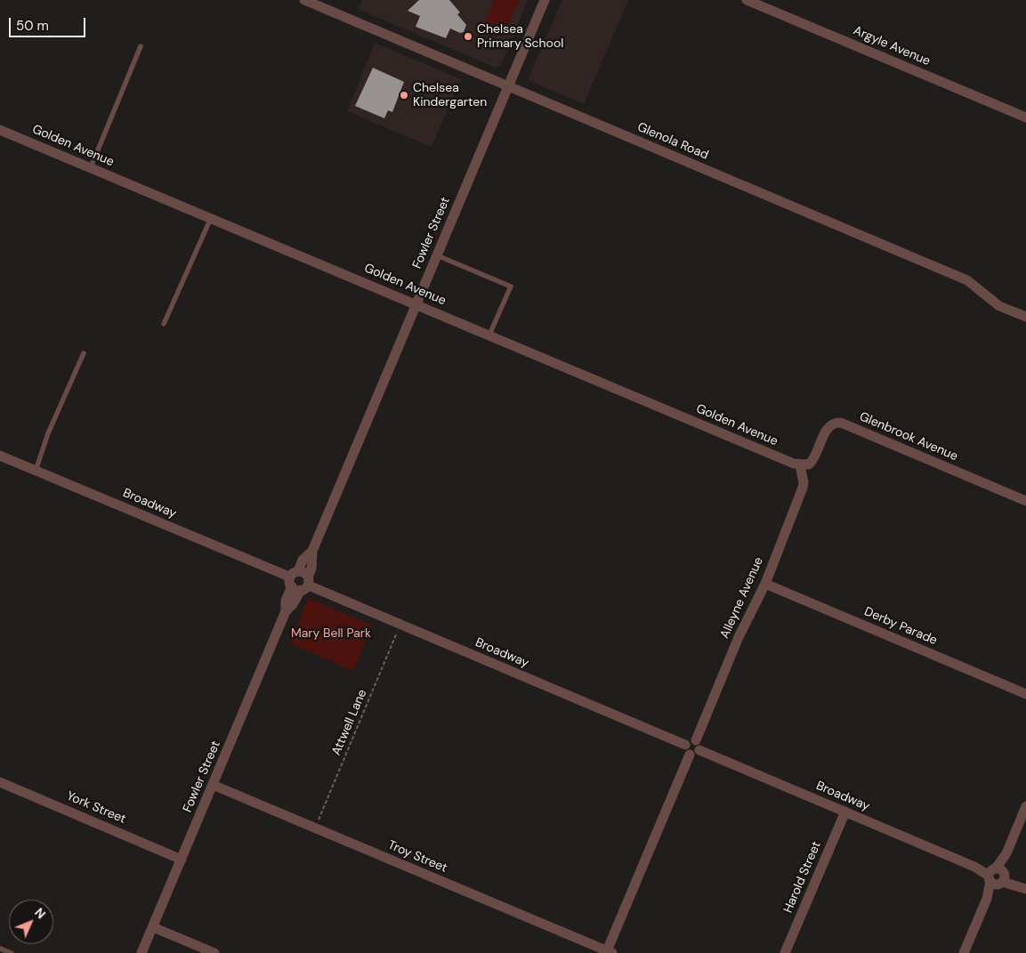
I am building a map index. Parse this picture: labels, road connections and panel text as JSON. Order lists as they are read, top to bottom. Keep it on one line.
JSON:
{"streets":{"street":["Argyle Avenue","Glenola Road","Golden Avenue","Fowler Street","Glenbrook Avenue","Broadway","Alleyne Avenue","Derby Parade","York Street","Troy Street","Harold Street"],"path":["Attwell Lane"]},"crossings":[["Glenola Road","Fowler Street"],["Golden Avenue","Fowler Street"],["Golden Avenue","Glenbrook Avenue"],["Golden Avenue","Alleyne Avenue"],["Fowler Street","Broadway"],["Fowler Street","York Street"],["Fowler Street","Troy Street"],["Glenbrook Avenue","Alleyne Avenue"],["Broadway","Alleyne Avenue"],["Broadway","Attwell Lane"],["Broadway","Harold Street"],["Alleyne Avenue","Derby Parade"],["Attwell Lane","Troy Street"]],"parks":["Mary Bell Park"],"places":["Chelsea Primary School","Chelsea Kindergarten"],"scale_bar":"50 m","north":"top right"}
